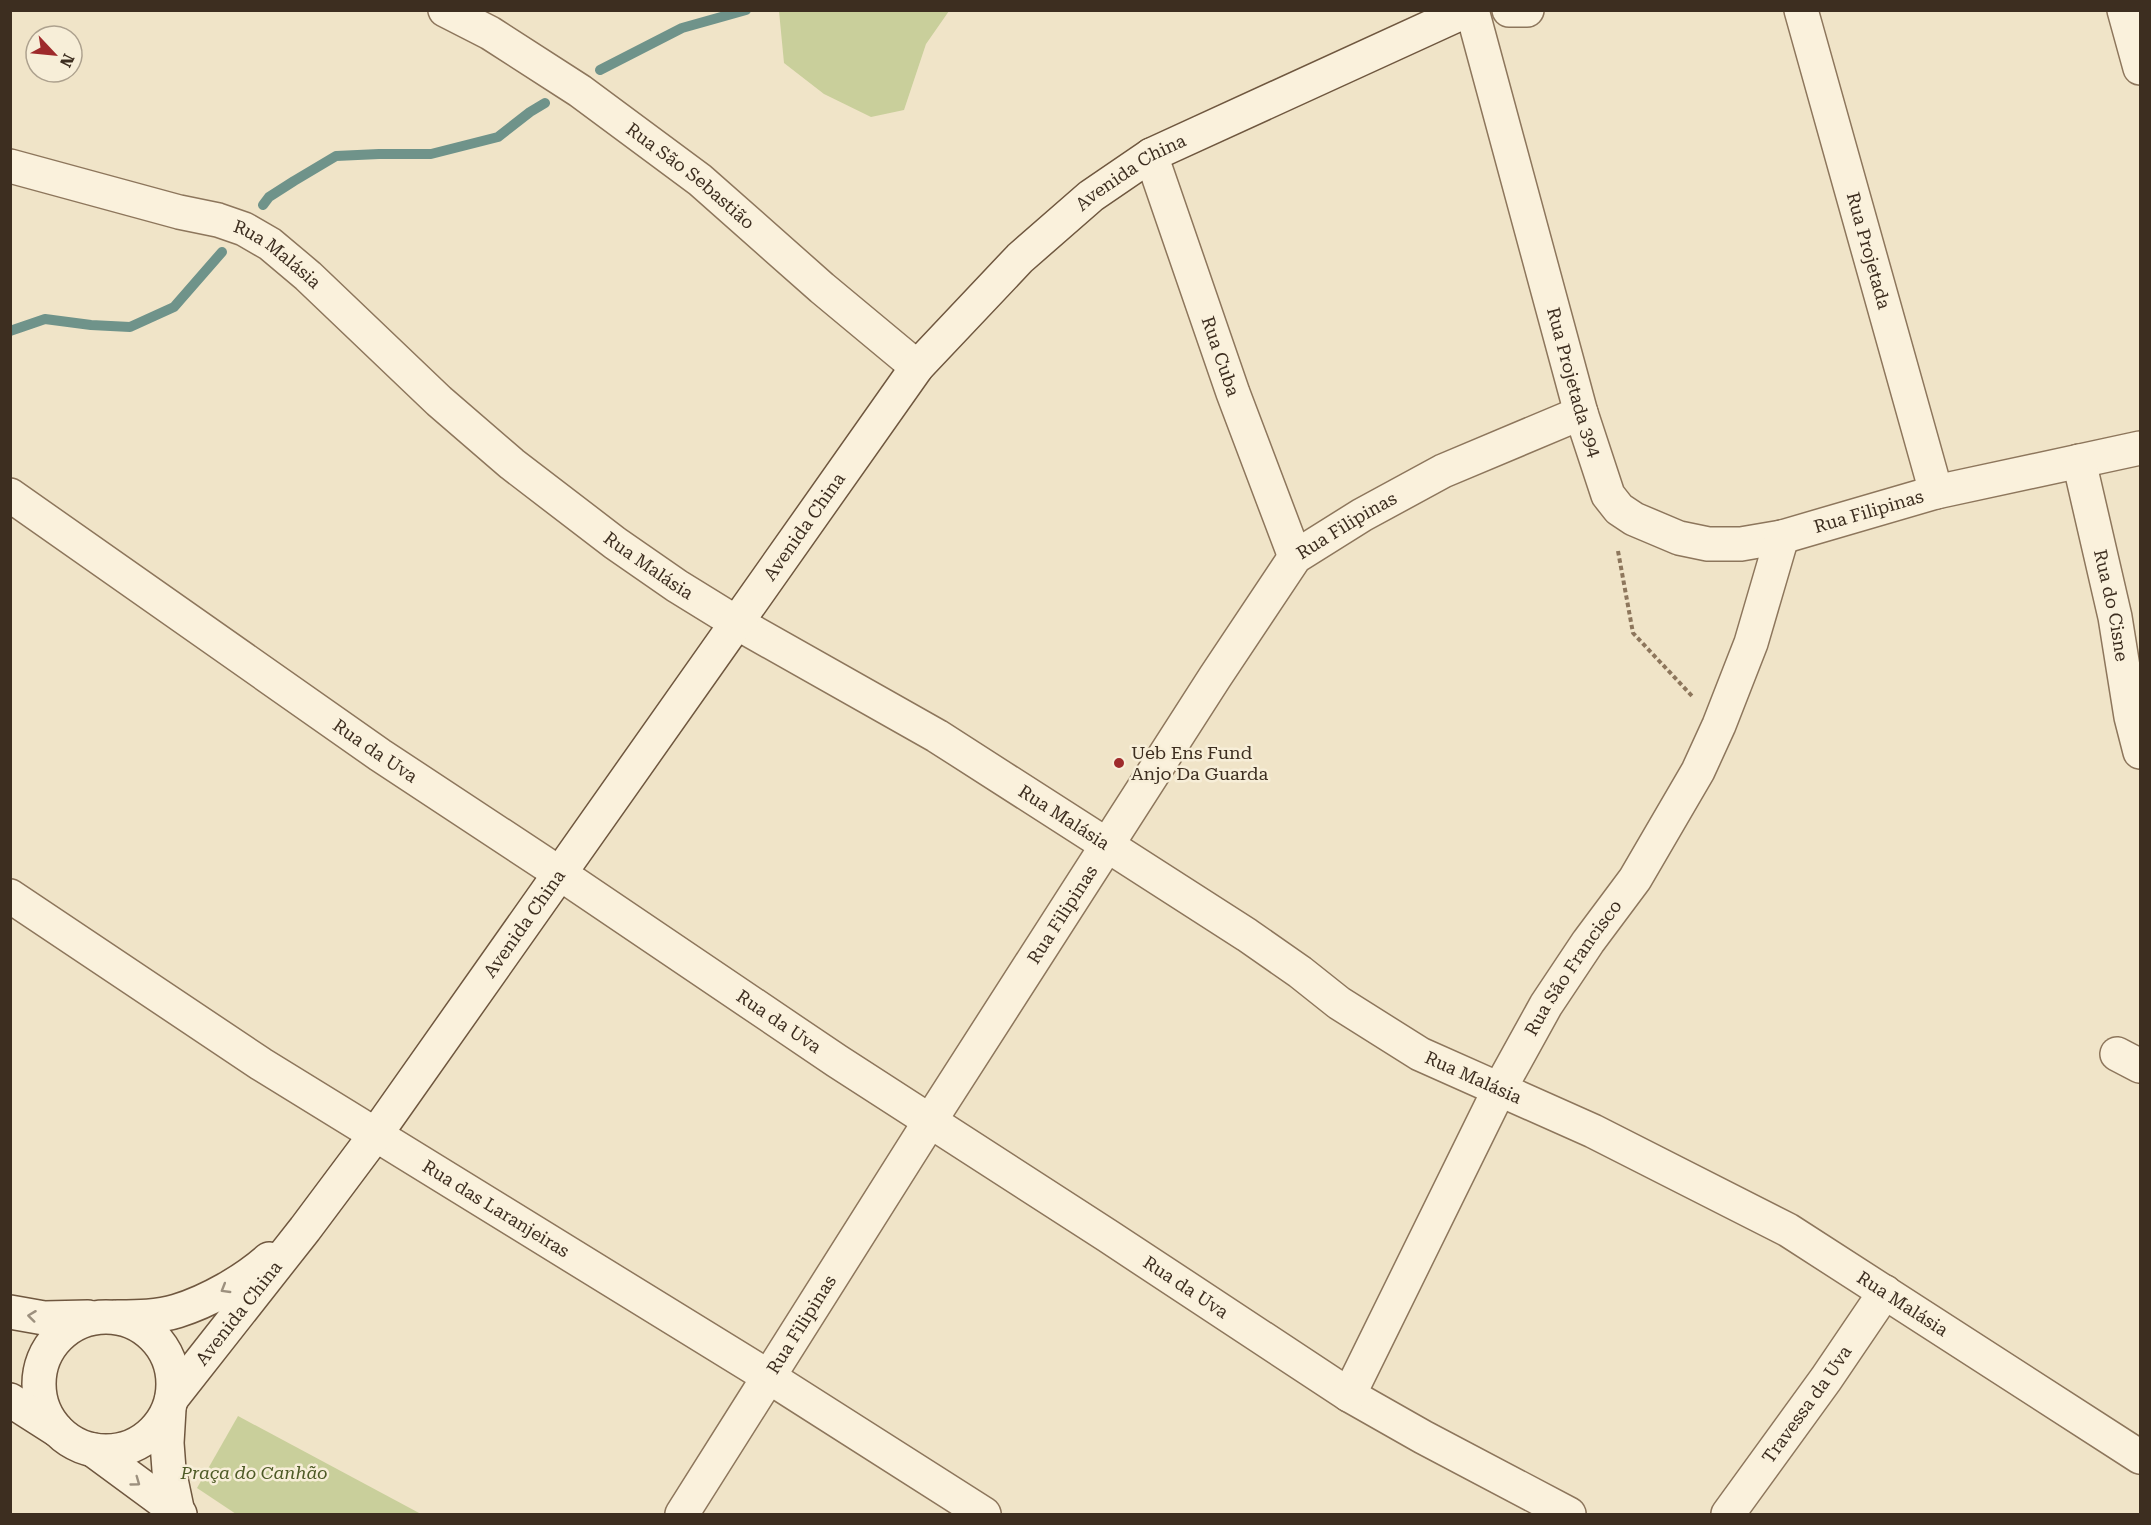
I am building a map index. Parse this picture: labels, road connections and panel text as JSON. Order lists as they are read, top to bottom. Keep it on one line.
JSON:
{"streets":{"street":["Avenida China","Rua São Sebastião","Rua Projetada","Rua Malásia","Rua Cuba","Rua Projetada 394","Rua Filipinas","Rua do Cisne","Rua da Uva","Rua São Francisco","Rua das Laranjeiras","Travessa da Uva"]},"crossings":[["Avenida China","Rua São Sebastião"],["Avenida China","Rua Malásia"],["Avenida China","Rua Cuba"],["Avenida China","Rua Projetada 394"],["Avenida China","Rua da Uva"],["Avenida China","Rua das Laranjeiras"],["Rua Projetada","Rua Filipinas"],["Rua Malásia","Rua Filipinas"],["Rua Malásia","Rua São Francisco"],["Rua Malásia","Travessa da Uva"],["Rua Cuba","Rua Filipinas"],["Rua Projetada 394","Rua Filipinas"],["Rua Filipinas","Rua do Cisne"],["Rua Filipinas","Rua da Uva"],["Rua Filipinas","Rua São Francisco"],["Rua Filipinas","Rua das Laranjeiras"],["Rua da Uva","Rua São Francisco"]],"parks":["Praça do Canhão"],"places":["Ueb Ens Fund Anjo Da Guarda"],"north":"bottom right"}
